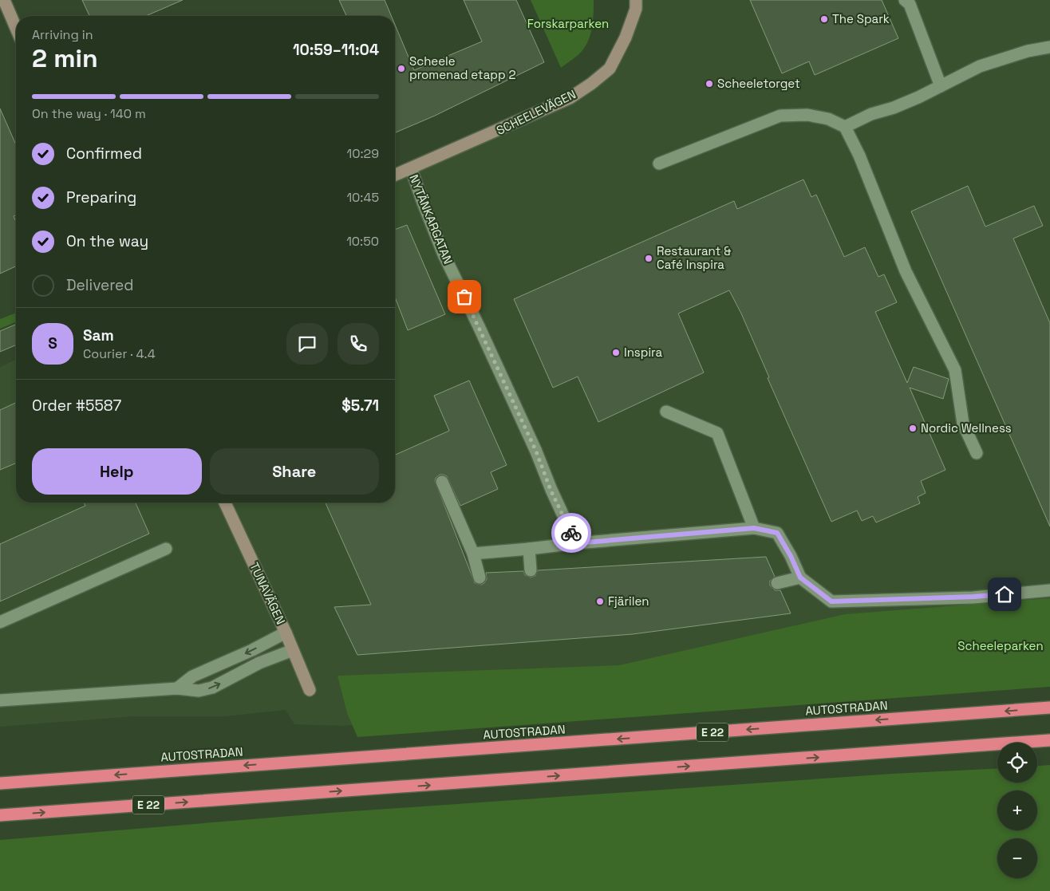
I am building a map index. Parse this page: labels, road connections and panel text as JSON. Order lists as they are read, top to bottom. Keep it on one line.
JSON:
{"streets":{"highway":["AUTOSTRADAN","E 22"],"street":["SCHEELEVÄGEN","TUNAVÄGEN"],"lane":["NYTÄNKARGATAN"]},"crossings":[["SCHEELEVÄGEN","NYTÄNKARGATAN"]],"parks":["Forskarparken","Scheeleparken"],"places":["The Spark","Scheele promenad etapp 2","Scheeletorget","Restaurant & Café Inspira","Inspira","Nordic Wellness","Fjärilen"],"page":{"heading":["2 min","Arriving in","10:59–11:04"],"panel":["Sam","Courier · 4.4","Order #5587","$5.71"],"bar":"On the way · 140 m","list":[["Confirmed","10:29"],["Preparing","10:45"],["On the way","10:50"],"Delivered"],"round":"S","buttons":["Help","Share"],"map_buttons":["+","−"]}}
